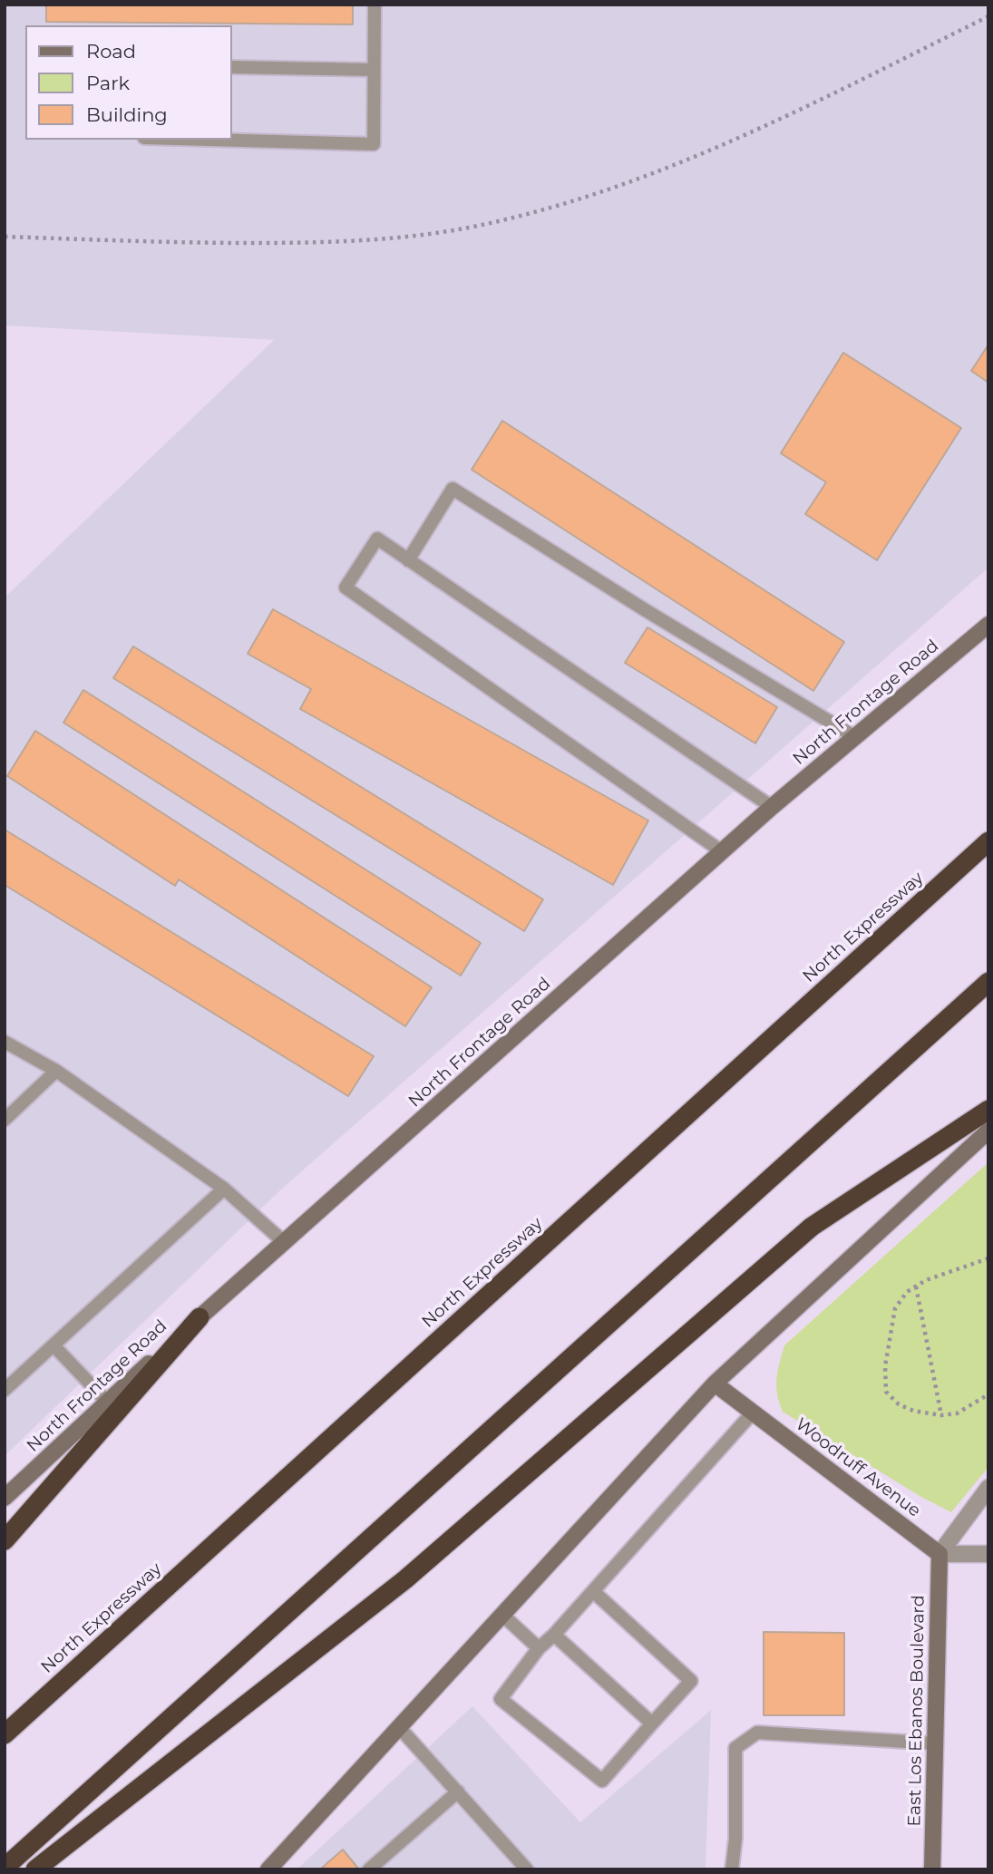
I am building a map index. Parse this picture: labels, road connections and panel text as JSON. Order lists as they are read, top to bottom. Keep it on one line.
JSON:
{"streets":{"highway":["North Expressway"],"main road":["North Frontage Road","Woodruff Avenue","East Los Ebanos Boulevard"]},"crossings":[["Woodruff Avenue","East Los Ebanos Boulevard"]],"legend":["Road","Park","Building"]}
